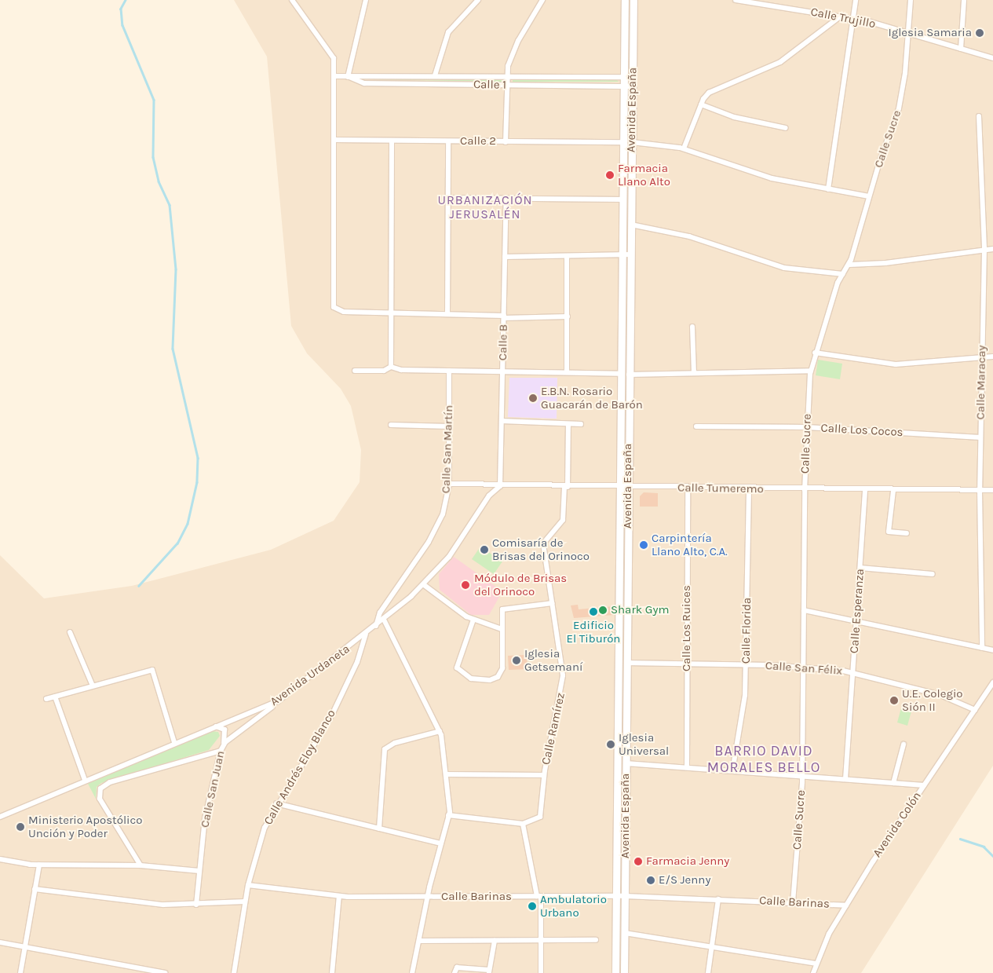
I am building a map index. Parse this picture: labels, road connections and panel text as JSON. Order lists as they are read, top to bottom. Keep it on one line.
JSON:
{"streets":{"main road":["Avenida España"],"street":["Calle Trujillo","Calle 1","Calle Sucre","Calle 2","Calle B","Calle Maracay","Calle Los Cocos","Calle San Martín","Calle Tumeremo","Calle Esperanza","Calle Los Ruices","Calle Florida","Calle San Félix","Avenida Urdaneta","Calle Ramírez","Calle Andrés Eloy Blanco","Calle San Juan","Avenida Colón","Calle Barinas"]},"crossings":[["Calle Trujillo","Calle Sucre"],["Calle 1","Avenida España"],["Avenida España","Calle 2"],["Avenida España","Calle Tumeremo"],["Avenida España","Calle San Félix"],["Avenida España","Calle Barinas"],["Calle Sucre","Calle Los Cocos"],["Calle Sucre","Calle Tumeremo"],["Calle Sucre","Calle San Félix"],["Calle Sucre","Calle Barinas"],["Calle B","Calle Tumeremo"],["Calle B","Avenida Urdaneta"],["Calle Maracay","Calle Los Cocos"],["Calle Maracay","Calle Tumeremo"],["Calle San Martín","Calle Tumeremo"],["Calle San Martín","Avenida Urdaneta"],["Calle Tumeremo","Calle Esperanza"],["Calle Tumeremo","Calle Los Ruices"],["Calle Tumeremo","Calle Florida"],["Calle Tumeremo","Avenida Urdaneta"],["Calle Tumeremo","Calle Ramírez"],["Calle Esperanza","Calle San Félix"],["Calle Los Ruices","Calle San Félix"],["Calle Florida","Calle San Félix"],["Calle San Félix","Avenida Colón"],["Avenida Urdaneta","Calle Andrés Eloy Blanco"],["Avenida Urdaneta","Calle San Juan"],["Calle Andrés Eloy Blanco","Calle Barinas"],["Avenida Colón","Calle Barinas"]],"districts":["URBANIZACIÓN JERUSALÉN","BARRIO DAVID MORALES BELLO"],"places":["Iglesia Samaria","Farmacia Llano Alto","E.B.N. Rosario Guacarán de Barón","Carpintería Llano Alto, C.A.","Comisaría de Brisas del Orinoco","Módulo de Brisas del Orinoco","Shark Gym","Edificio El Tiburón","Iglesia Getsemaní","U.E. Colegio Sión II","Iglesia Universal","Ministerio Apostólico Unción y Poder","Farmacia Jenny","E/S Jenny","Ambulatorio Urbano"]}
